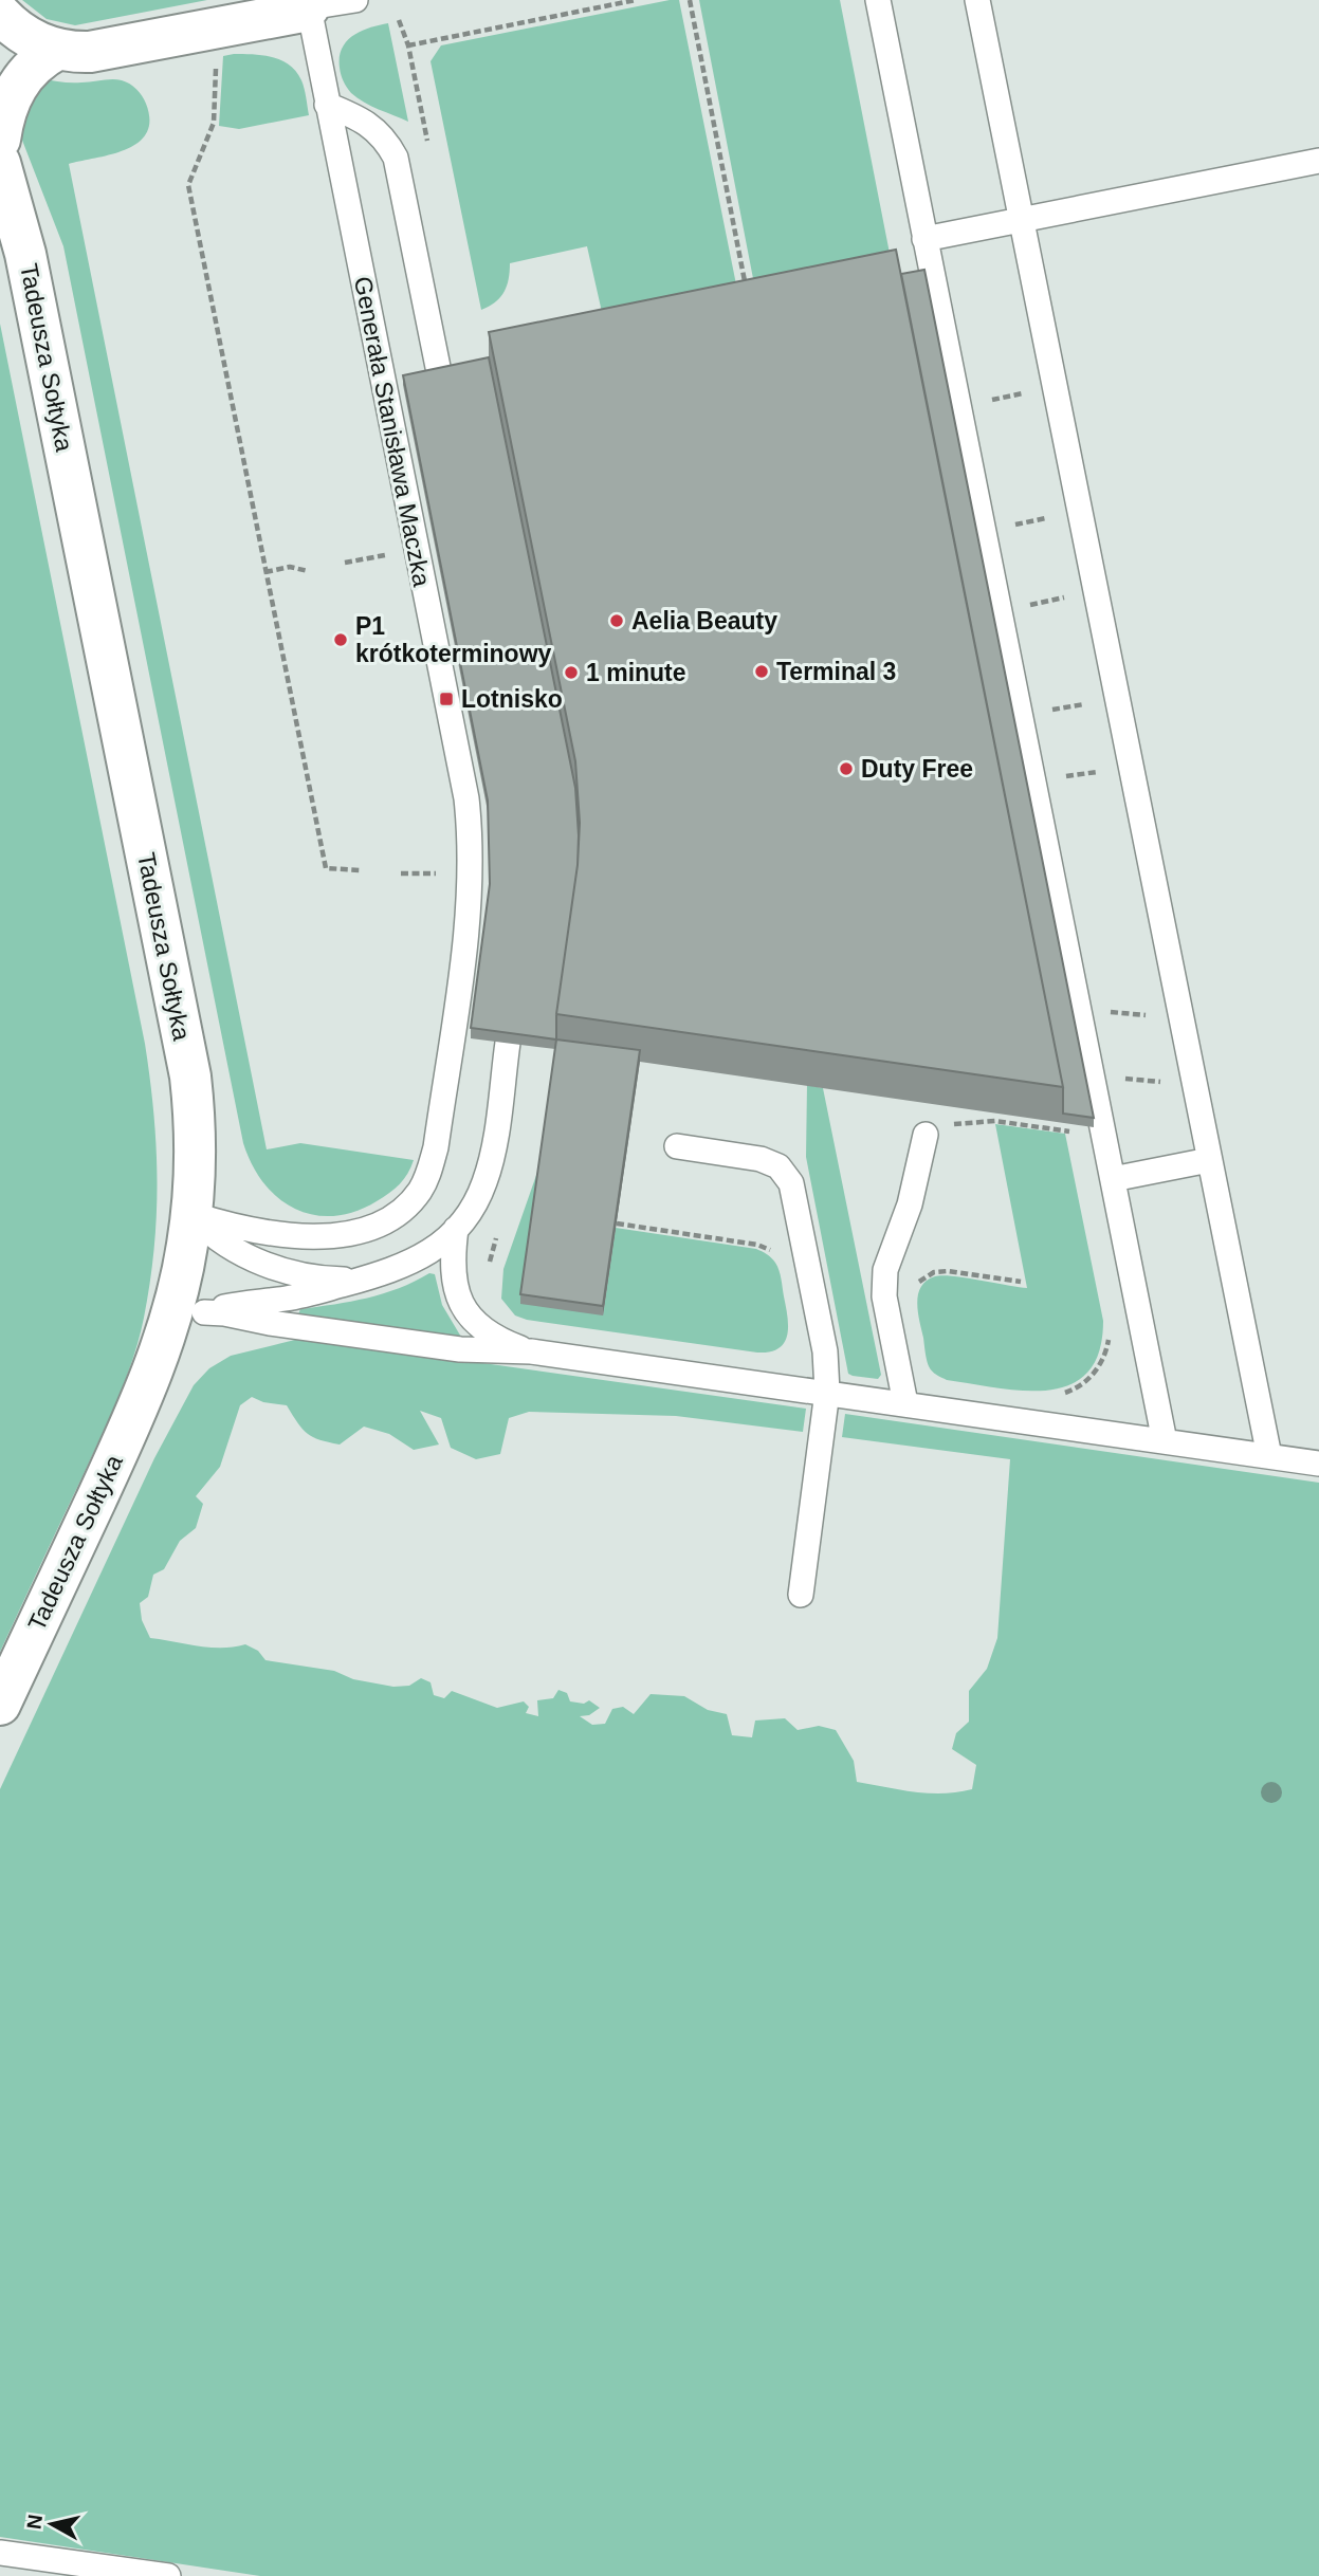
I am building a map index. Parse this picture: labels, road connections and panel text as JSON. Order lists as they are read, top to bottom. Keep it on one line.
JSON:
{"streets":{"street":["Tadeusza Sołtyka"],"lane":["Generała Stanisława Maczka"]},"crossings":[["Tadeusza Sołtyka","Generała Stanisława Maczka"]],"places":{"other":["Aelia Beauty","P1 krótkoterminowy","Terminal 3","1 minute","Duty Free"],"transit":["Lotnisko"]},"north":"left"}
